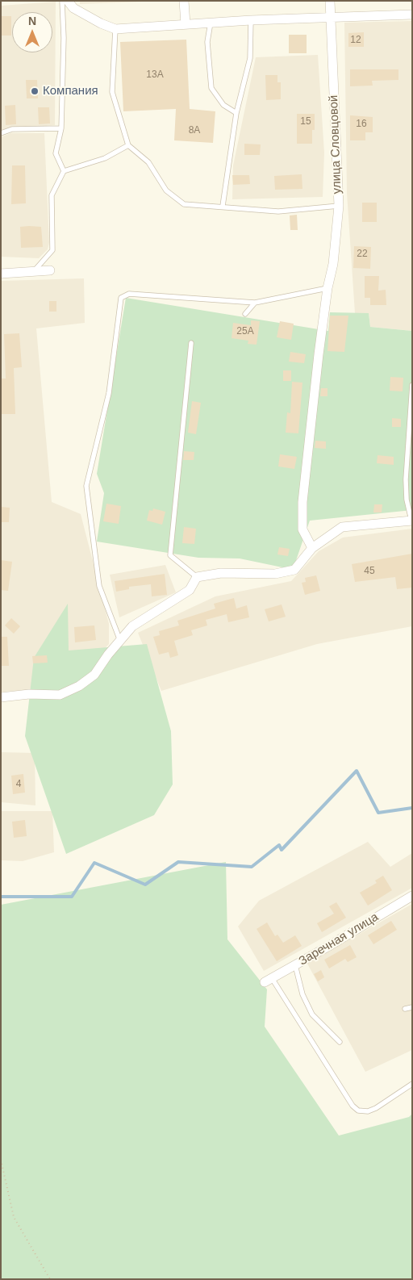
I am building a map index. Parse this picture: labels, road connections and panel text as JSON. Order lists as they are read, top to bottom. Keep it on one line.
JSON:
{"streets":{"street":["улица Словцовой","Заречная улица"]},"places":["Компания"],"house_numbers":["12","13А","15","16","8А","22","25А","45","4"],"north":"top"}
